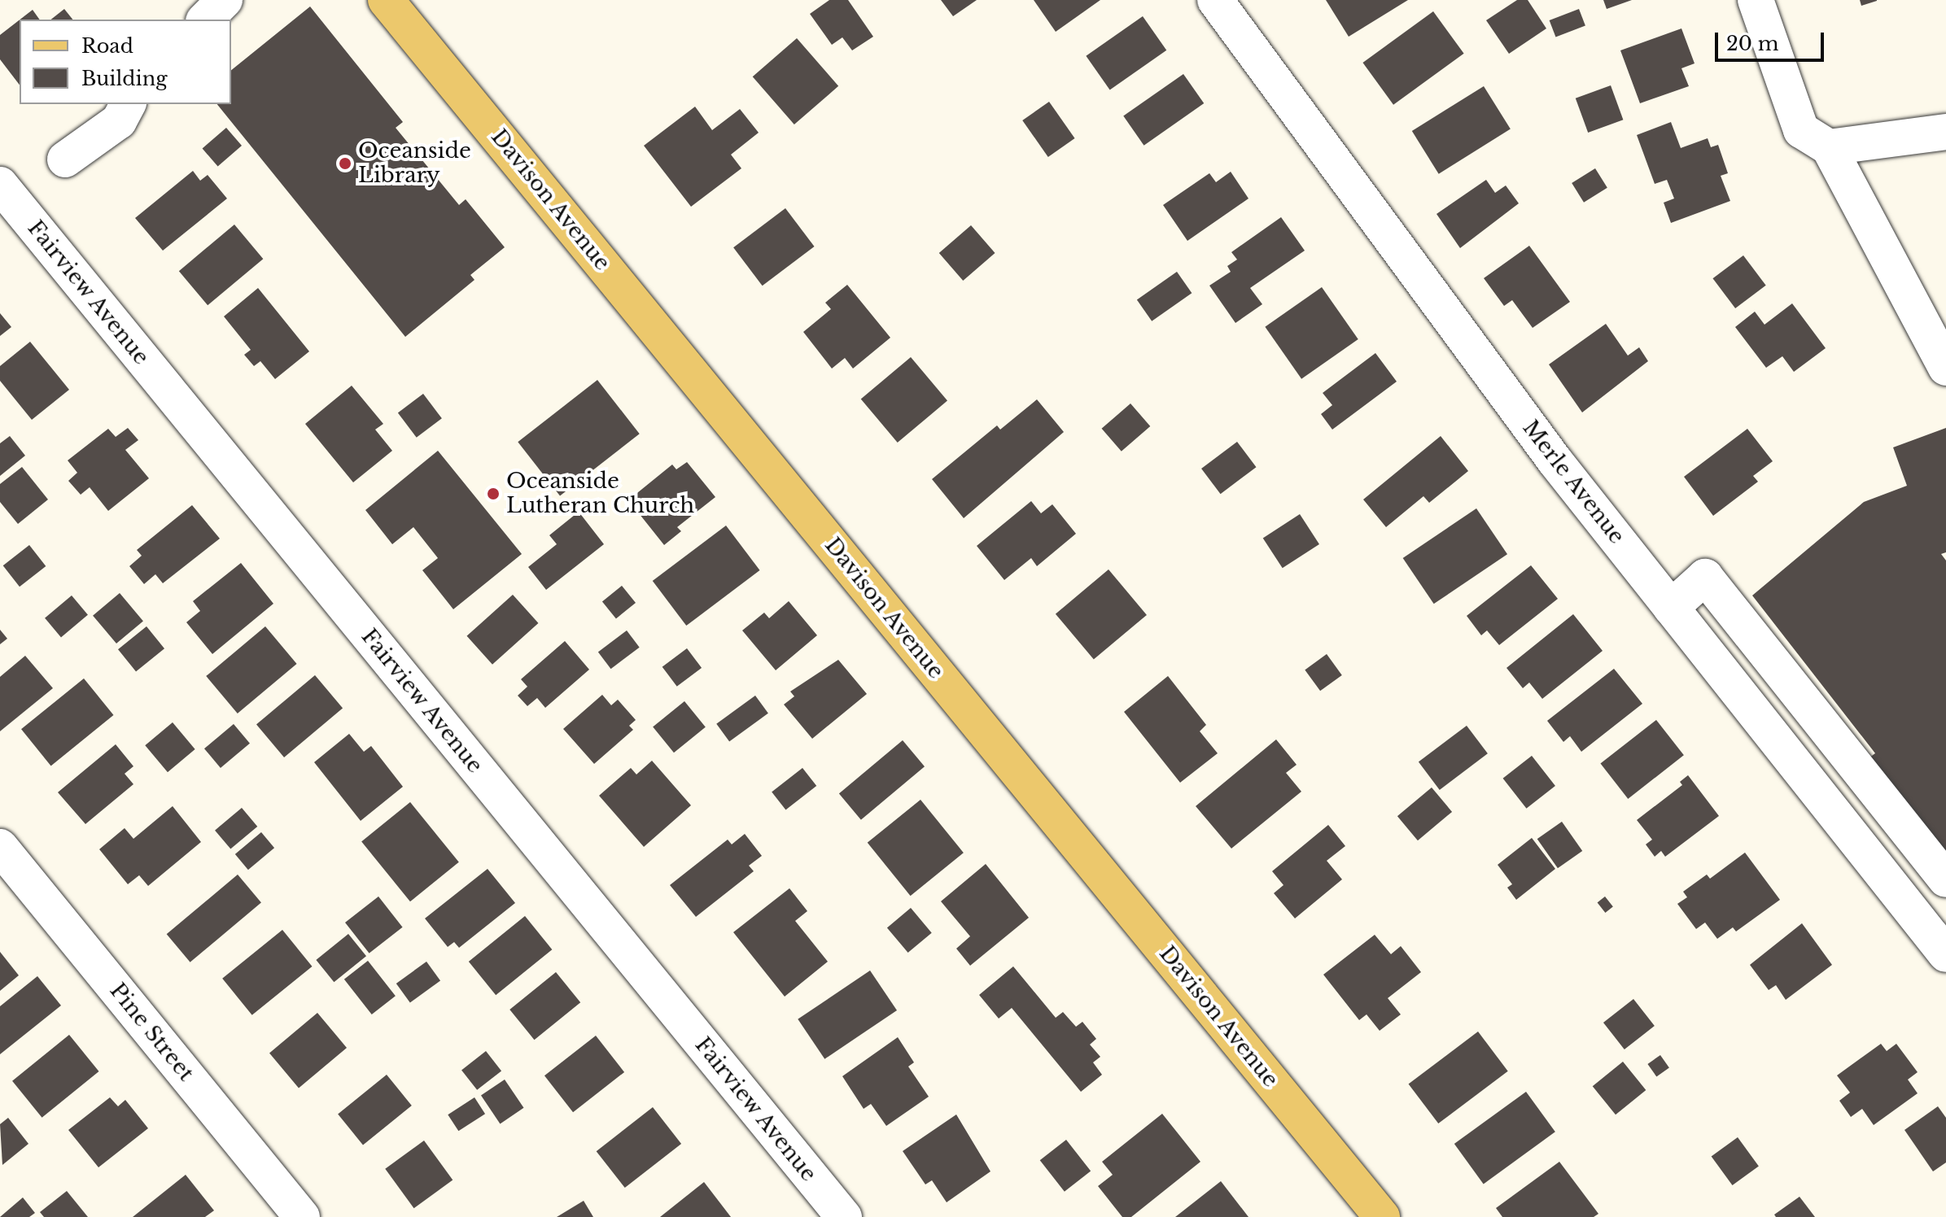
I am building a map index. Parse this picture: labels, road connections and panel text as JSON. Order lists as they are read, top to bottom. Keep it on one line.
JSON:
{"streets":{"main road":["Davison Avenue"],"street":["Fairview Avenue","Merle Avenue","Pine Street"]},"places":["Oceanside Library","Oceanside Lutheran Church"],"legend":["Road","Building"],"scale_bar":"20 m"}
